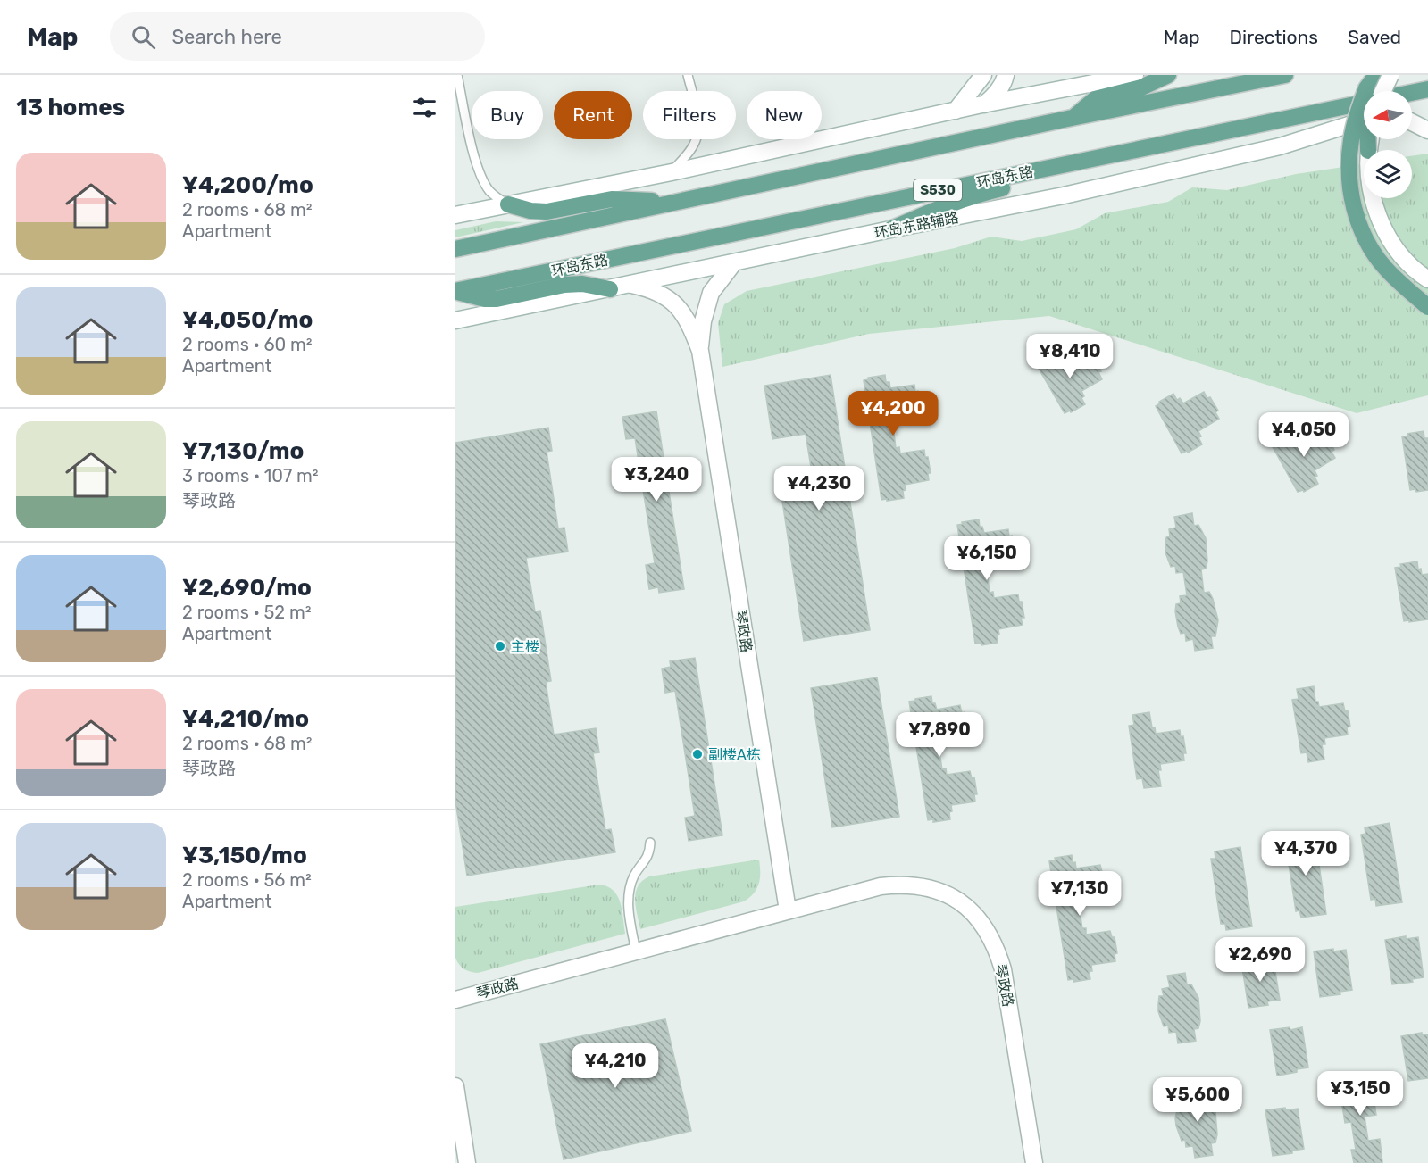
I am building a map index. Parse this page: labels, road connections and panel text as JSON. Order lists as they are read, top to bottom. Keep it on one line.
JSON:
{"streets":{"main road":["环岛东路","S530","环岛东路辅路","琴政路"]},"places":["主楼","副楼A栋"],"north":"left","page":{"header":"Map","search":"Search here","nav":["Map","Directions","Saved"],"heading":"13 homes","chip":["Buy","Rent","Filters","New"],"list":[{"name":"¥4,200/mo","note":"2 rooms · 68 m² · Apartment"},{"name":"¥4,050/mo","note":"2 rooms · 60 m² · Apartment"},{"name":"¥7,130/mo","note":"3 rooms · 107 m² · 琴政路"},{"name":"¥2,690/mo","note":"2 rooms · 52 m² · Apartment"},{"name":"¥4,210/mo","note":"2 rooms · 68 m² · 琴政路"},{"name":"¥3,150/mo","note":"2 rooms · 56 m² · Apartment"}],"price":["¥8,410","¥4,200","¥4,050","¥3,240","¥4,230","¥6,150","¥7,890","¥4,370","¥7,130","¥2,690","¥4,210","¥3,150","¥5,600"]}}
